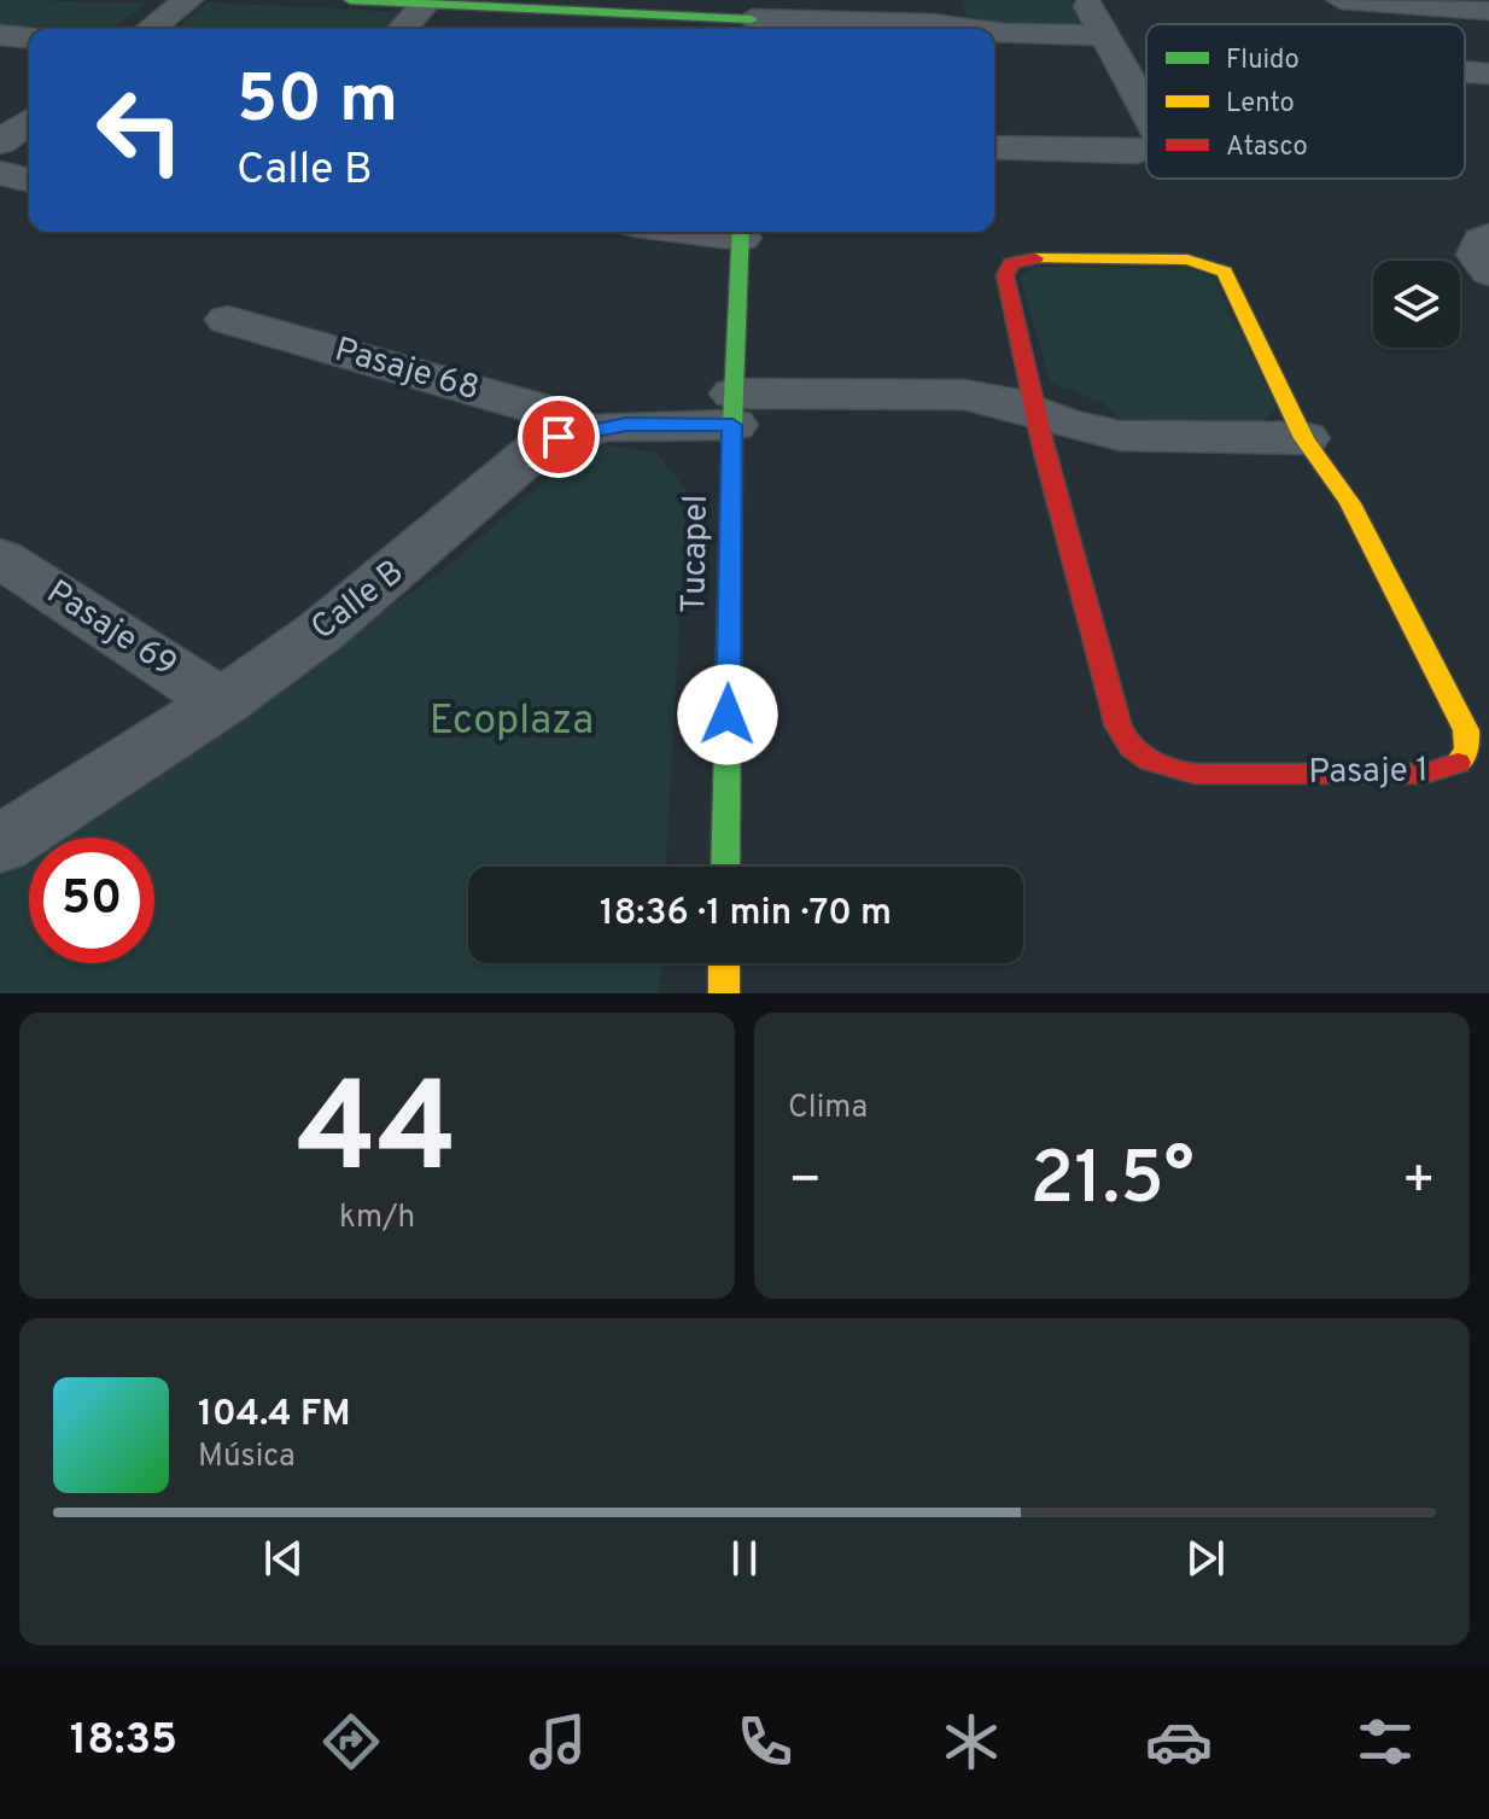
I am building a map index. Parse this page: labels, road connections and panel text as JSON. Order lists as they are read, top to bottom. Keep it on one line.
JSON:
{"streets":{"street":["Pasaje 68","Tucapel","Calle B","Pasaje 69","Pasaje 1"]},"crossings":[["Pasaje 68","Calle B"],["Tucapel","Calle B"],["Calle B","Pasaje 69"],["Calle B","Pasaje 1"]],"parks":["Ecoplaza"],"legend":["Fluido","Lento","Atasco"],"page":{"turn":["50 m","Calle B"],"limit":"50","trip":"18:36 · 1 min · 70 m","tile":[["44","km/h"],"Clima"],"heat":["−","21.5°","+"],"song":["104.4 FM","Música"],"tabs":"18:35"}}
